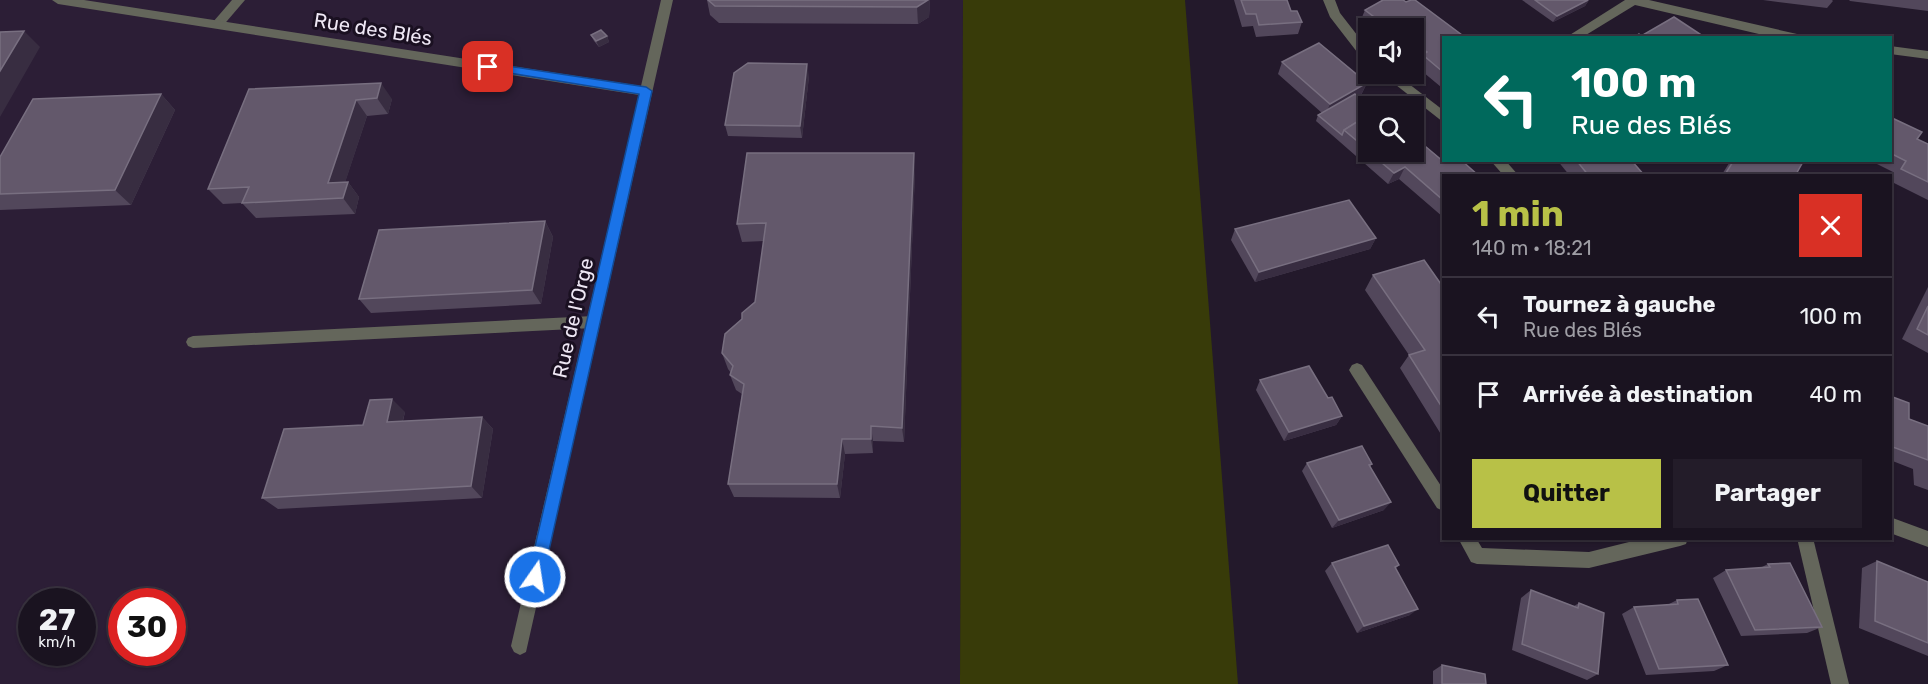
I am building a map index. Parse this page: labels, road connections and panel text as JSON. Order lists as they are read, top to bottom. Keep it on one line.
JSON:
{"streets":{"street":["Rue des Blés","Rue de l'Orge"]},"crossings":[["Rue des Blés","Rue de l'Orge"]],"page":{"turn":["100 m","Rue des Blés"],"heading":["1 min","140 m · 18:21"],"list":[{"name":"Tournez à gauche","note":"Rue des Blés","value":"100 m"},{"name":"Arrivée à destination","value":"40 m"}],"buttons":["Quitter","Partager"],"speed":"27 km/h","limit":"30"}}
